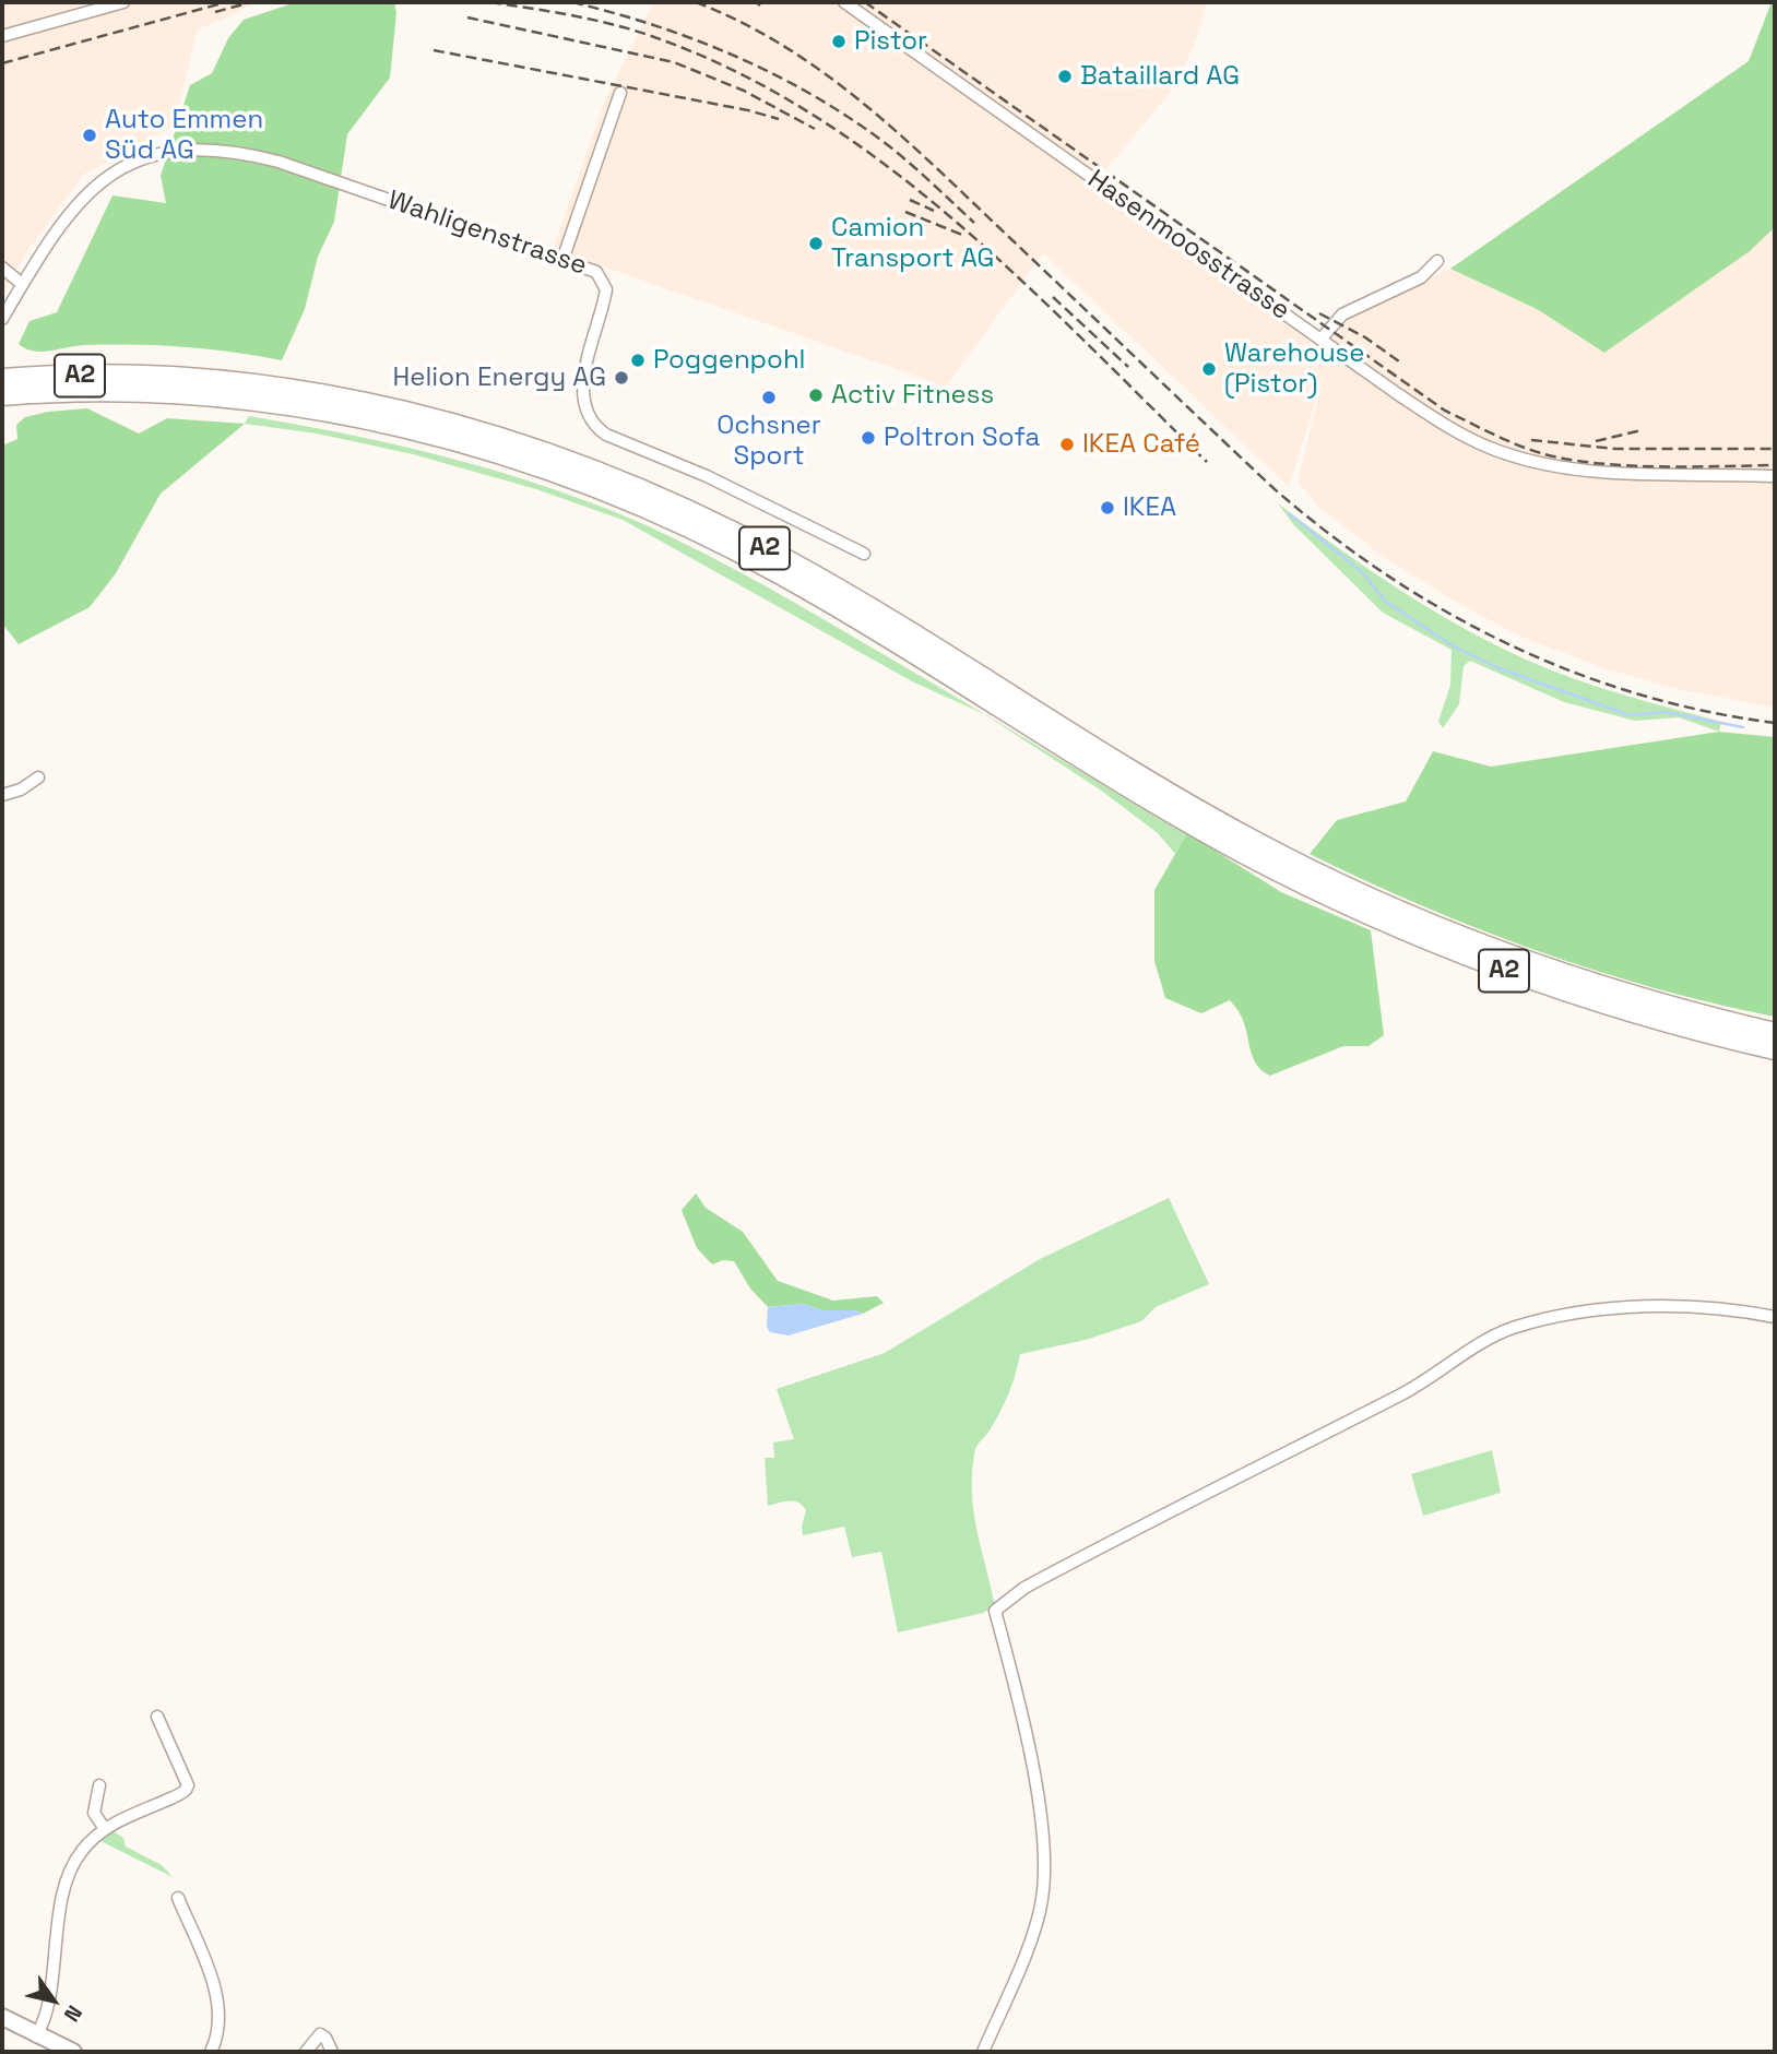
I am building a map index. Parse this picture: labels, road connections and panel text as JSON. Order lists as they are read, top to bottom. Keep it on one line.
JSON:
{"streets":{"highway":["A2"],"street":["Wahligenstrasse","Hasenmoosstrasse"]},"places":["Pistor","Bataillard AG","Auto Emmen Süd AG","Camion Transport AG","Poggenpohl","Warehouse (Pistor)","Helion Energy AG","Activ Fitness","Ochsner Sport","Poltron Sofa","IKEA Café","IKEA"],"north":"bottom right"}
